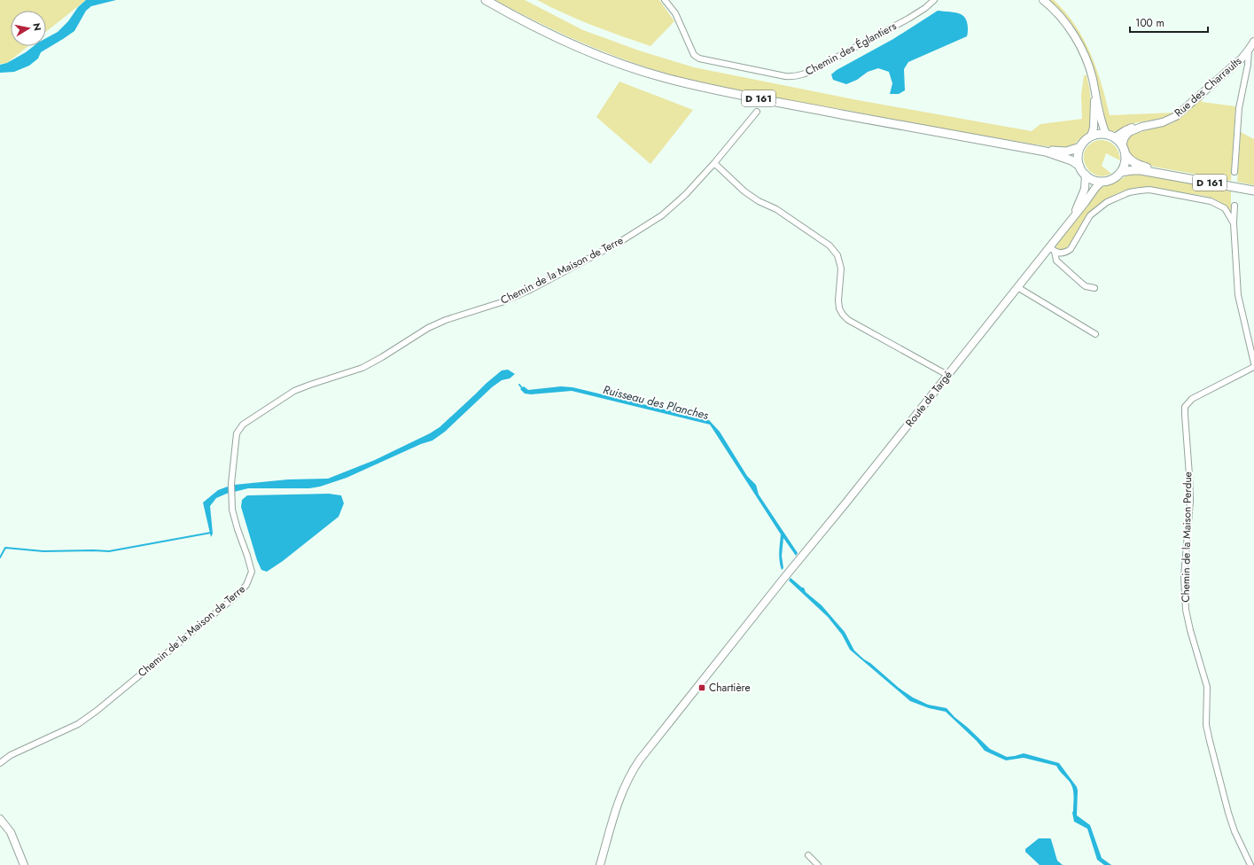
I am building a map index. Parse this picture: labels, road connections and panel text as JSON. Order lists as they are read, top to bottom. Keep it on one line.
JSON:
{"streets":{"main road":["D 161"],"street":["Chemin des Églantiers","Rue des Charraults","Chemin de la Maison de Terre","Route de Targé","Chemin de la Maison Perdue"]},"crossings":[["Rue des Charraults","D 161"],["Rue des Charraults","Route de Targé"],["D 161","Route de Targé"]],"water":["Ruisseau des Planches"],"places":{"transit":["Chartière"]},"scale_bar":"100 m","north":"right"}
